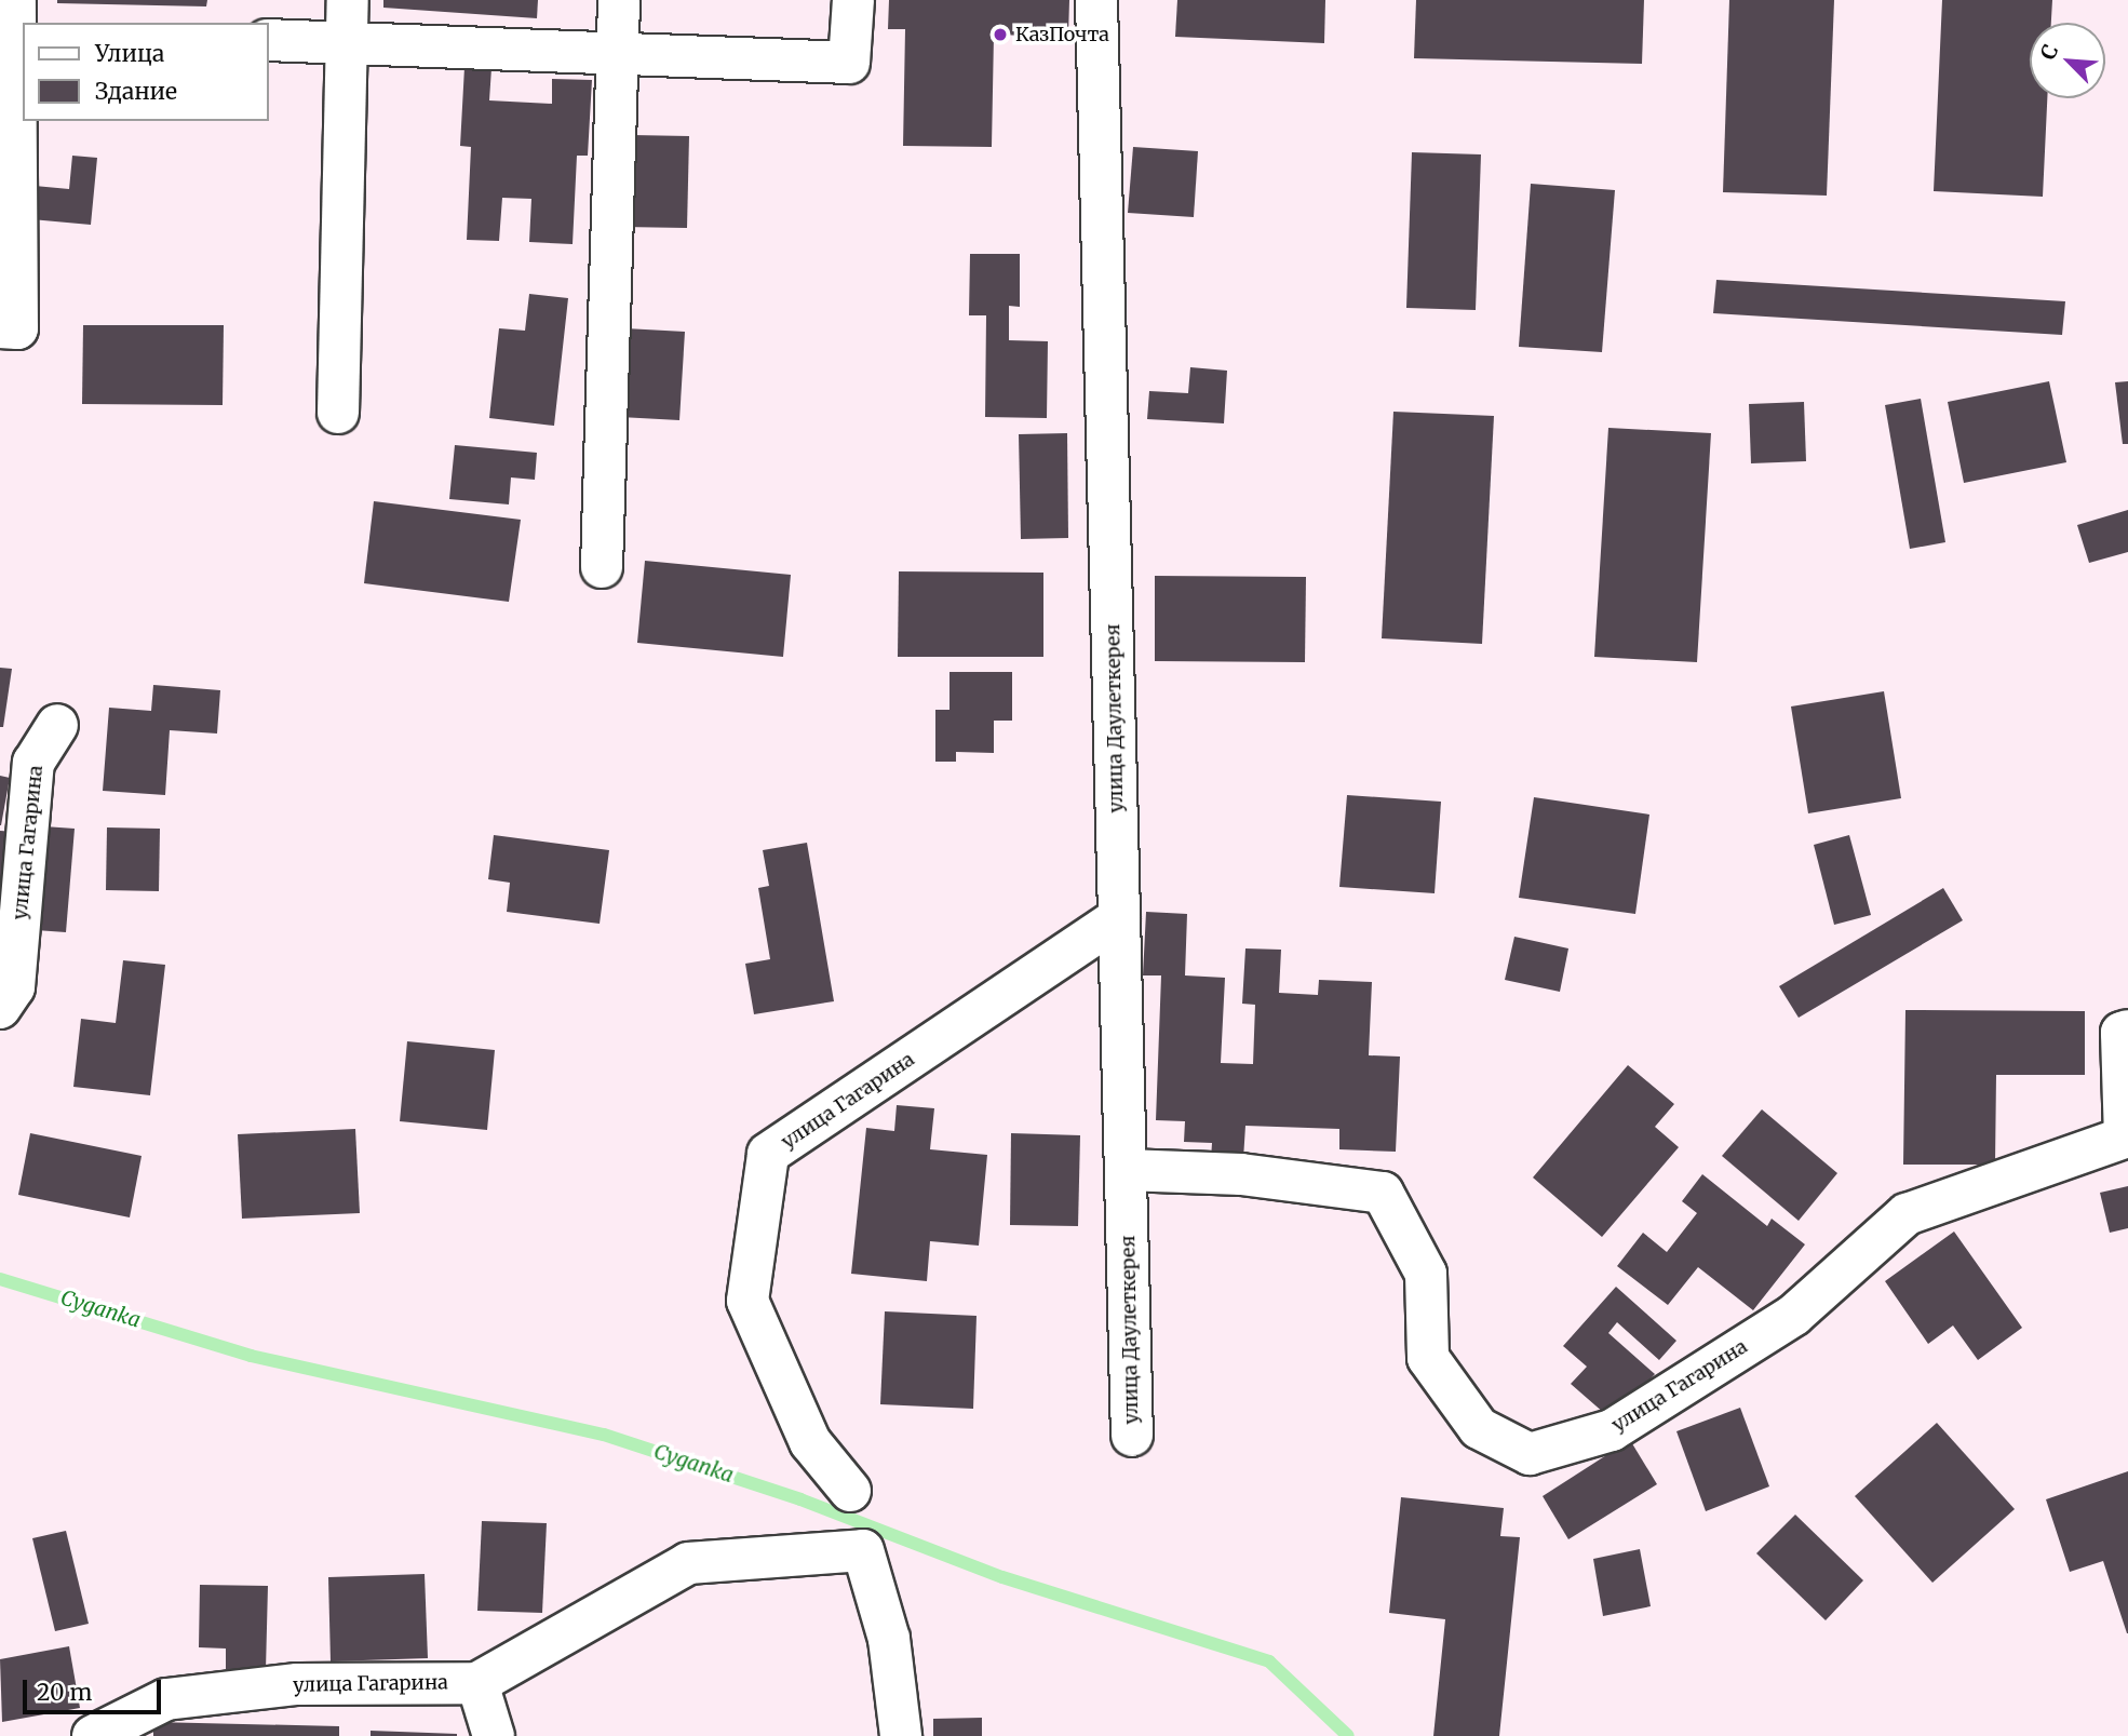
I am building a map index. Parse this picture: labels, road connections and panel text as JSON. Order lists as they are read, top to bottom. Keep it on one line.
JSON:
{"streets":{"street":["улица Даулеткерея","улица Гагарина"]},"crossings":[["улица Даулеткерея","улица Гагарина"]],"water":["Cyganka"],"places":["КазПочта"],"legend":["Улица","Здание"],"scale_bar":"20 m","north":"top left"}
